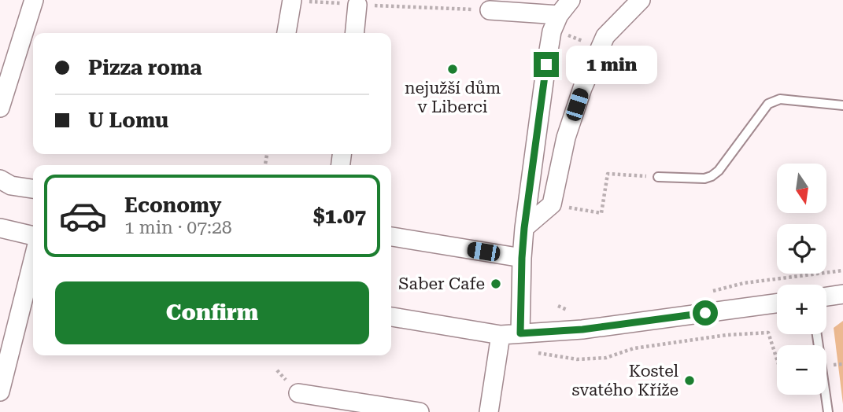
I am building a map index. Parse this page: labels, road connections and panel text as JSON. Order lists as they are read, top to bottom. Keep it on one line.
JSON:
{"places":["nejužší dům v Liberci","Saber Cafe","Kostel svatého Kříže"],"north":"bottom","page":{"banner":["Pizza roma","U Lomu"],"bubble":"1 min","map_buttons":["+","−"],"list":[{"name":"Economy","note":"1 min · 07:28","value":"$1.07"}],"buttons":"Confirm"}}
